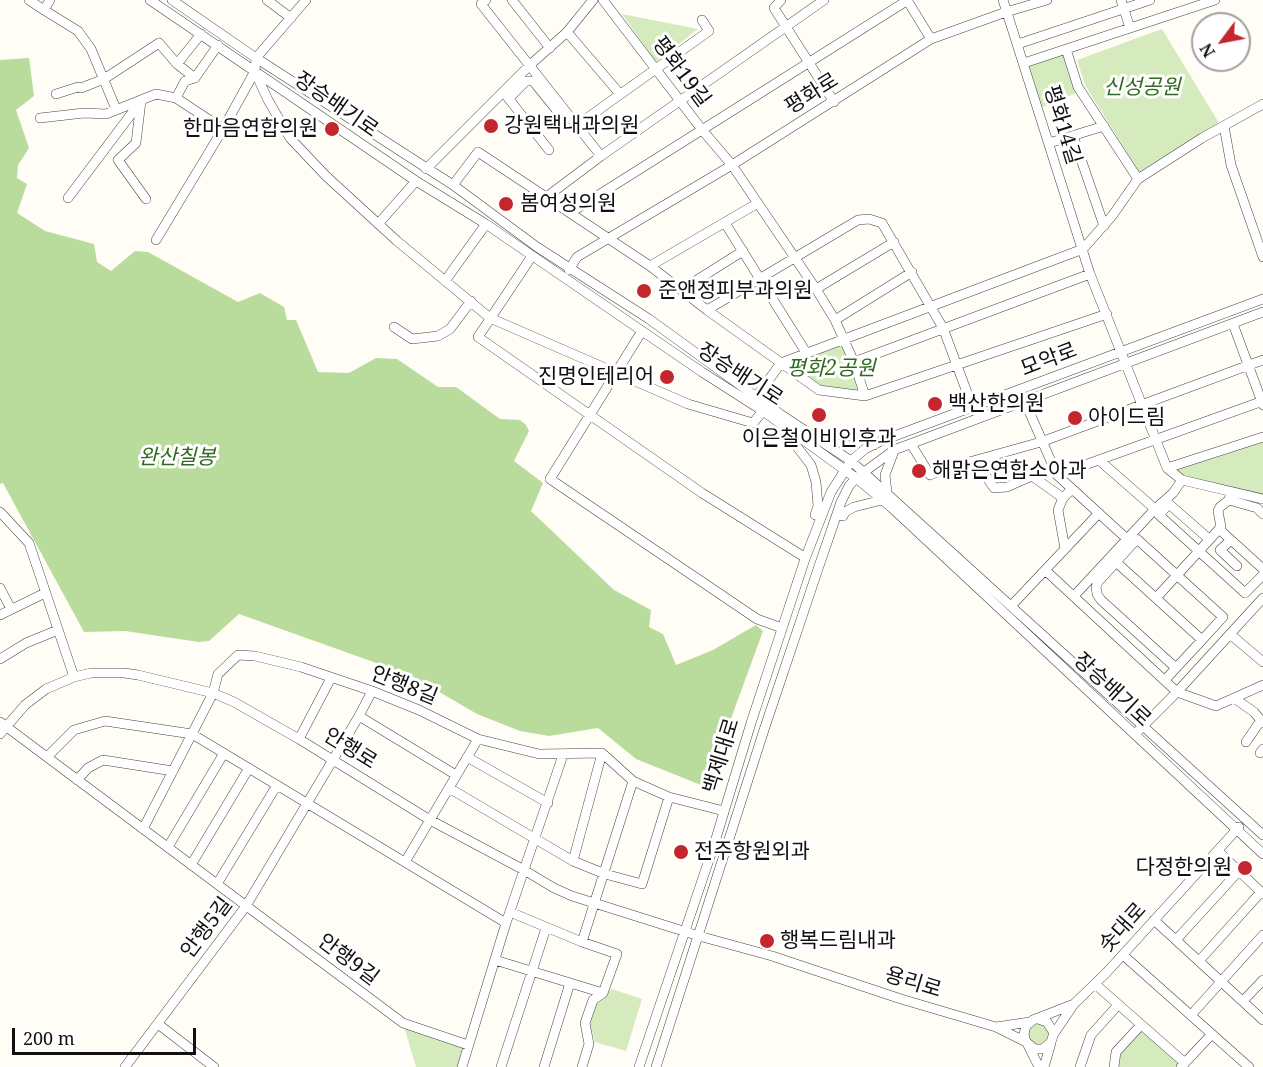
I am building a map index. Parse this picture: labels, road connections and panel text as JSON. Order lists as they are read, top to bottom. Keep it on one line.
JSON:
{"streets":{"street":["평화19길","평화로","장승배기로","평화14길","모악로","안행8길","안행로","백제대로","안행5길","솟대로","안행9길","용리로"]},"crossings":[["평화19길","평화로"],["평화로","장승배기로"],["평화로","평화14길"],["장승배기로","모악로"],["장승배기로","백제대로"],["장승배기로","솟대로"],["평화14길","모악로"],["모악로","백제대로"],["안행8길","안행로"],["안행8길","안행5길"],["안행로","백제대로"],["안행로","안행5길"],["안행로","안행9길"],["안행로","용리로"],["백제대로","용리로"],["안행5길","안행9길"]],"parks":["신성공원","평화2공원","완산칠봉"],"places":["강원택내과의원","한마음연합의원","봄여성의원","준앤정피부과의원","진명인테리어","백산한의원","이은철이비인후과","아이드림","해맑은연합소아과","전주항원외과","다정한의원","행복드림내과"],"scale_bar":"200 m","north":"bottom left"}
